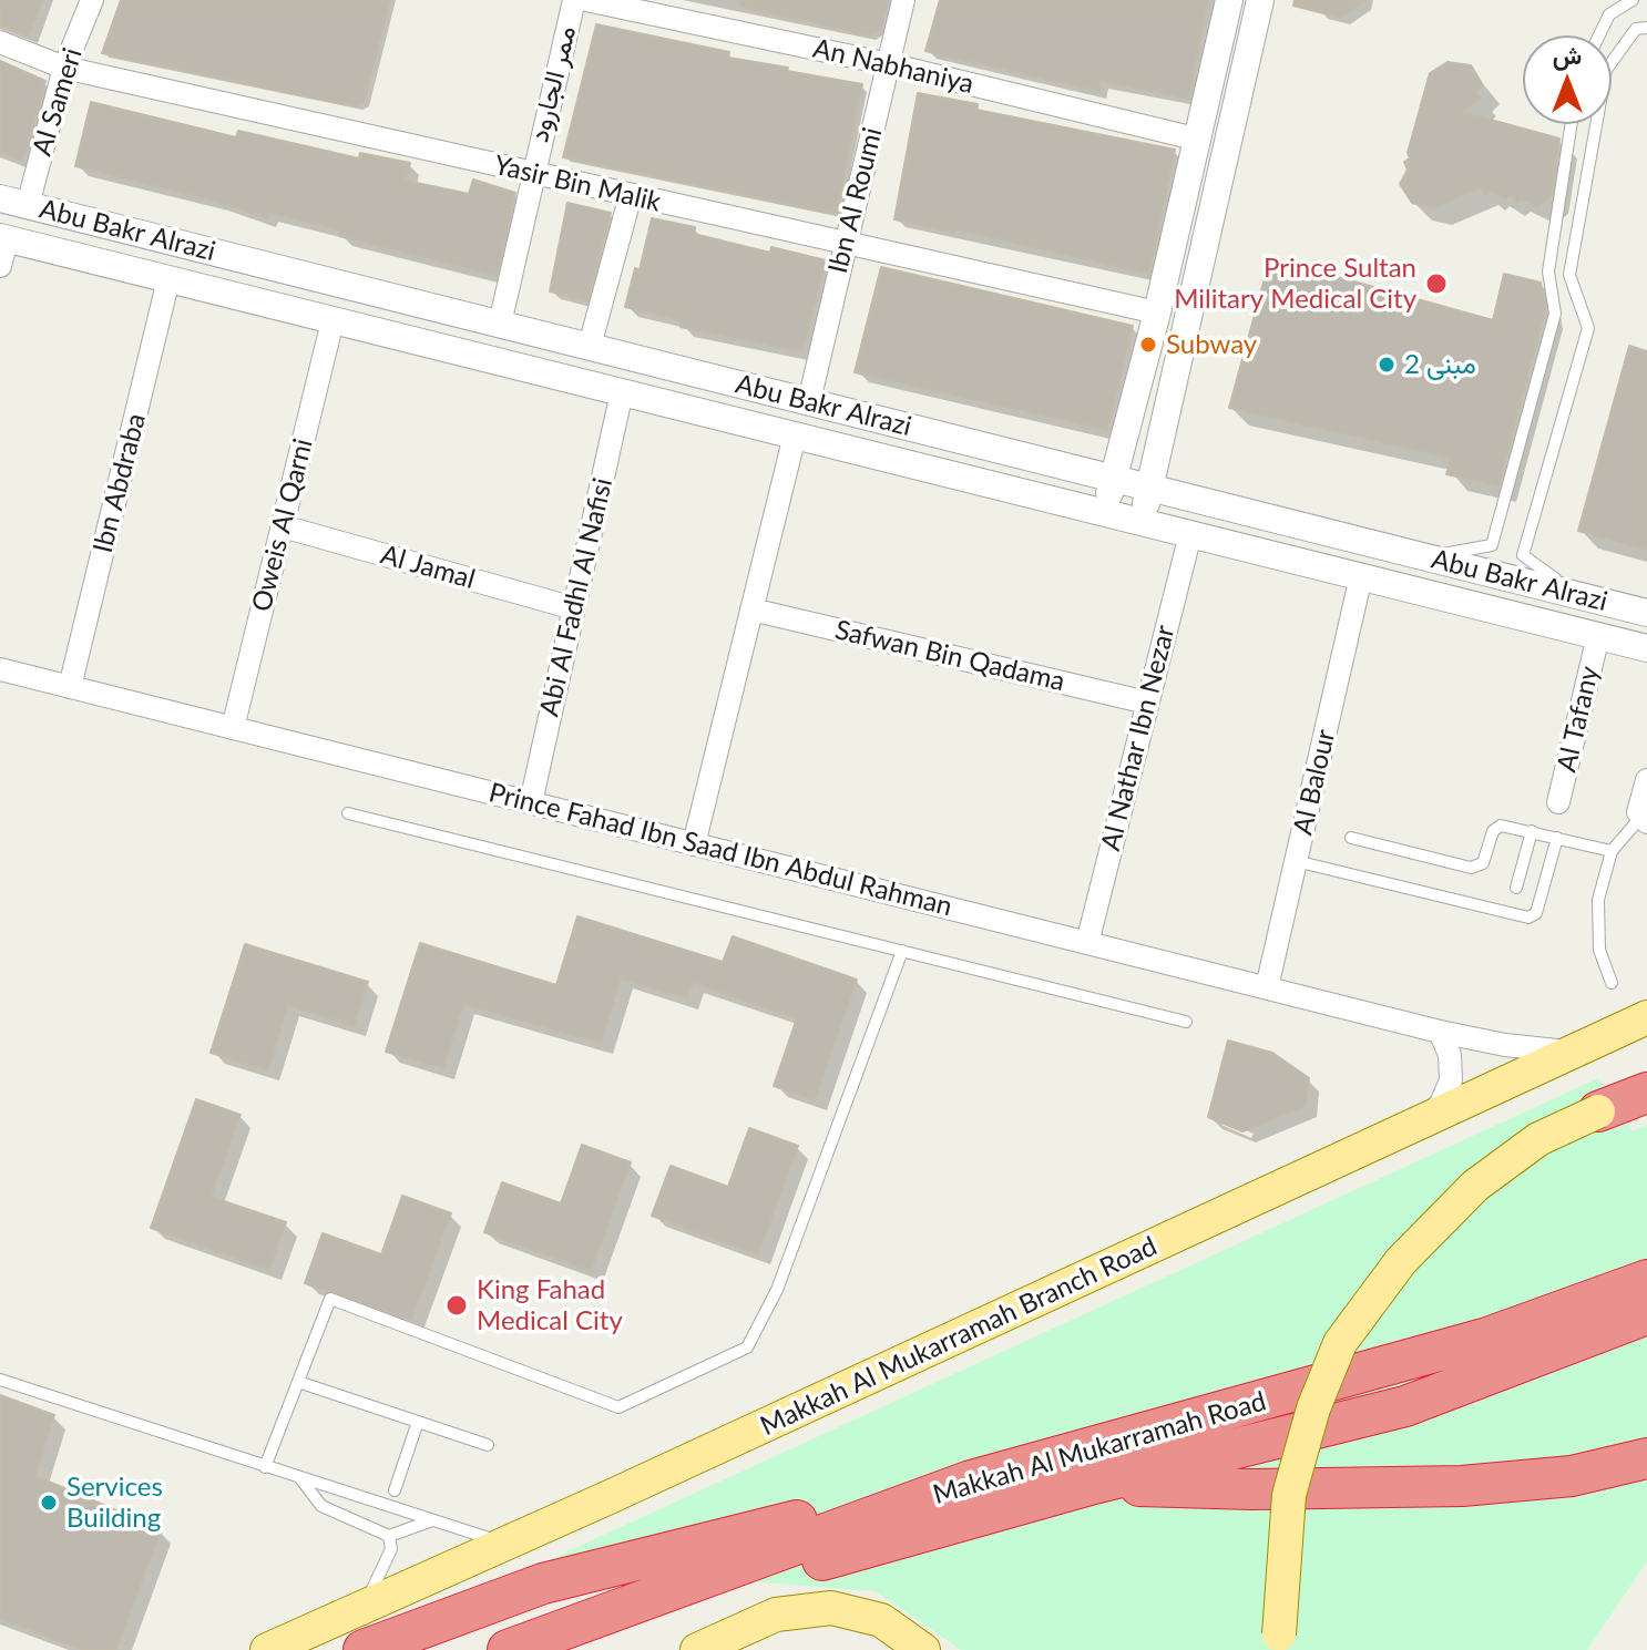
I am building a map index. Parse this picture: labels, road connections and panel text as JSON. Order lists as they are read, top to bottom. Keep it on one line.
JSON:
{"streets":{"highway":["Makkah Al Mukarramah Road"],"main road":["Makkah Al Mukarramah Branch Road"],"street":["An Nabhaniya","ممر الجارود","Al Sameri","Yasir Bin Malik","Ibn Al Roumi","Abu Bakr Alrazi","Ibn Abdraba","Oweis Al Qarni","Al Jamal","Abi Al Fadhl Al Nafisi","Safwan Bin Qadama","Al Tafany","Al Nathar Ibn Nezar","Al Balour","Prince Fahad Ibn Saad Ibn Abdul Rahman"]},"crossings":[["An Nabhaniya","Ibn Al Roumi"],["ممر الجارود","Yasir Bin Malik"],["ممر الجارود","Abu Bakr Alrazi"],["Al Sameri","Yasir Bin Malik"],["Al Sameri","Abu Bakr Alrazi"],["Yasir Bin Malik","Ibn Al Roumi"],["Ibn Al Roumi","Abu Bakr Alrazi"],["Abu Bakr Alrazi","Ibn Abdraba"],["Abu Bakr Alrazi","Oweis Al Qarni"],["Abu Bakr Alrazi","Abi Al Fadhl Al Nafisi"],["Abu Bakr Alrazi","Al Tafany"],["Abu Bakr Alrazi","Al Nathar Ibn Nezar"],["Abu Bakr Alrazi","Al Balour"],["Ibn Abdraba","Prince Fahad Ibn Saad Ibn Abdul Rahman"],["Oweis Al Qarni","Al Jamal"],["Oweis Al Qarni","Prince Fahad Ibn Saad Ibn Abdul Rahman"],["Al Jamal","Abi Al Fadhl Al Nafisi"],["Abi Al Fadhl Al Nafisi","Prince Fahad Ibn Saad Ibn Abdul Rahman"],["Safwan Bin Qadama","Al Nathar Ibn Nezar"],["Al Nathar Ibn Nezar","Prince Fahad Ibn Saad Ibn Abdul Rahman"],["Al Balour","Prince Fahad Ibn Saad Ibn Abdul Rahman"],["Prince Fahad Ibn Saad Ibn Abdul Rahman","Makkah Al Mukarramah Branch Road"]],"places":["Prince Sultan Military Medical City","Subway","مبنى 2","King Fahad Medical City","Services Building"],"north":"top"}
